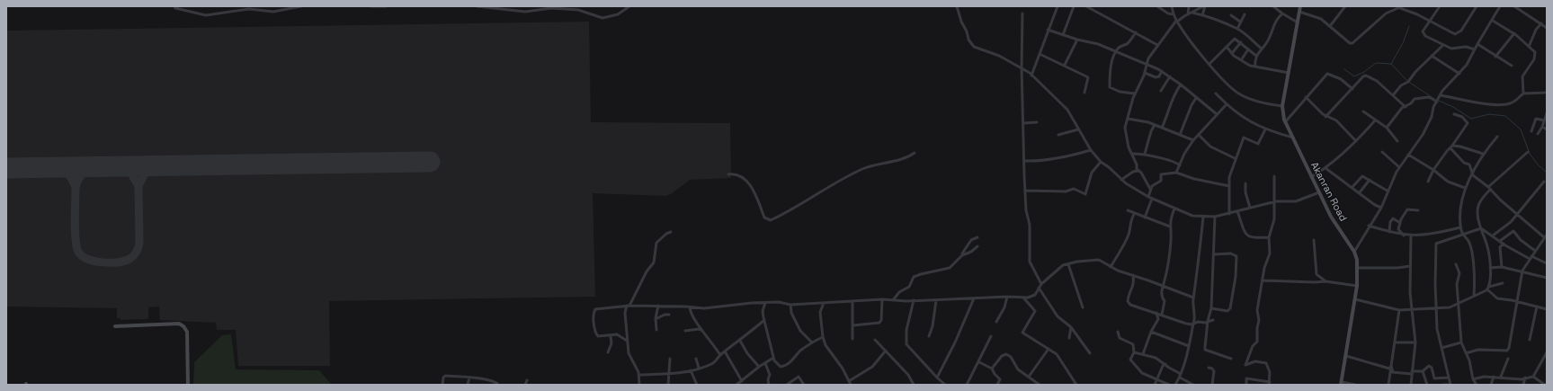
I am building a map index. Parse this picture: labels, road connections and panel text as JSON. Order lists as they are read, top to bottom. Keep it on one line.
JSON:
{"streets":{"main road":["Akanran Road"]}}
